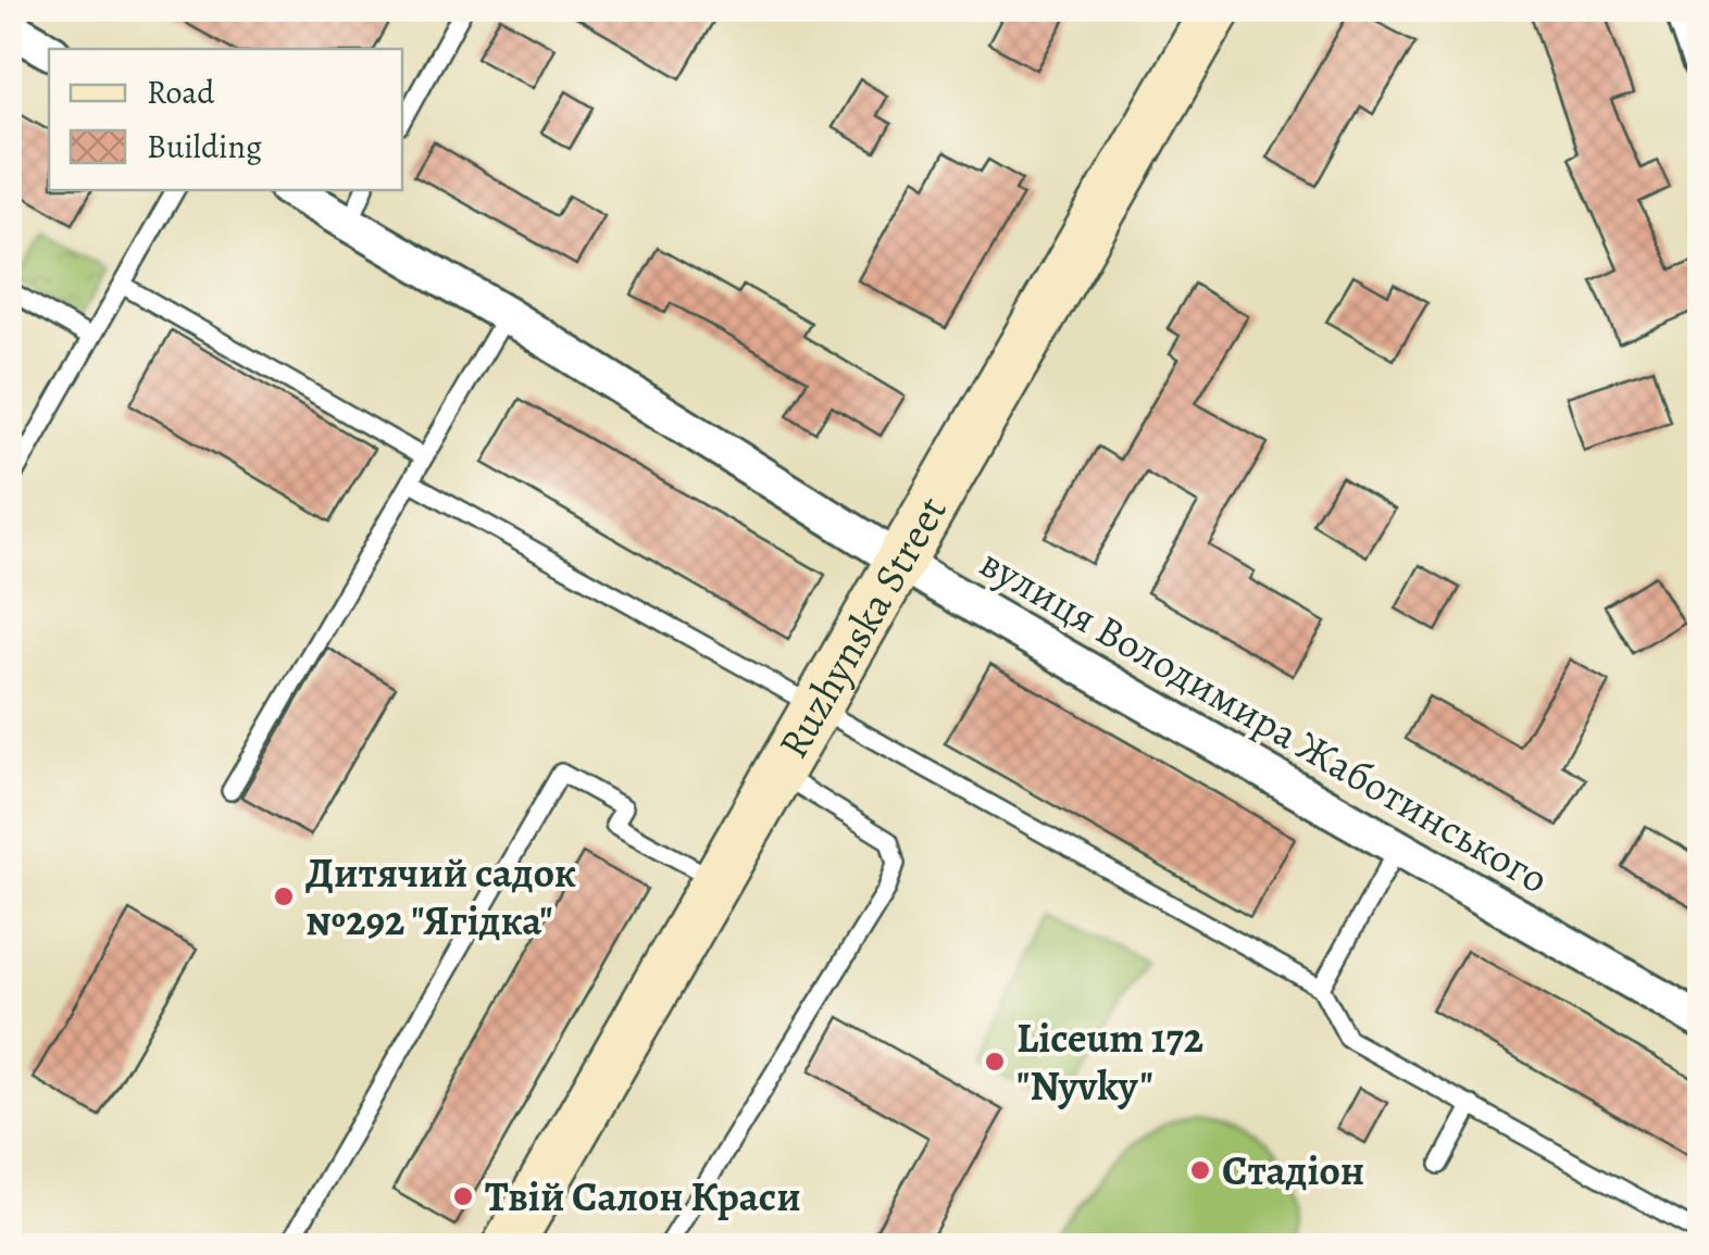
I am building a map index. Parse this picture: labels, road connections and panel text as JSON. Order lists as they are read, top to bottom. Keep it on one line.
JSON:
{"streets":{"street":["Ruzhynska Street","вулиця Володимира Жаботинського"]},"crossings":[["Ruzhynska Street","вулиця Володимира Жаботинського"]],"places":["Дитячий садок №292 \"Ягідка\"","Liceum 172 \"Nyvky\"","Стадіон","Твій Салон Краси"],"legend":["Road","Building"]}
